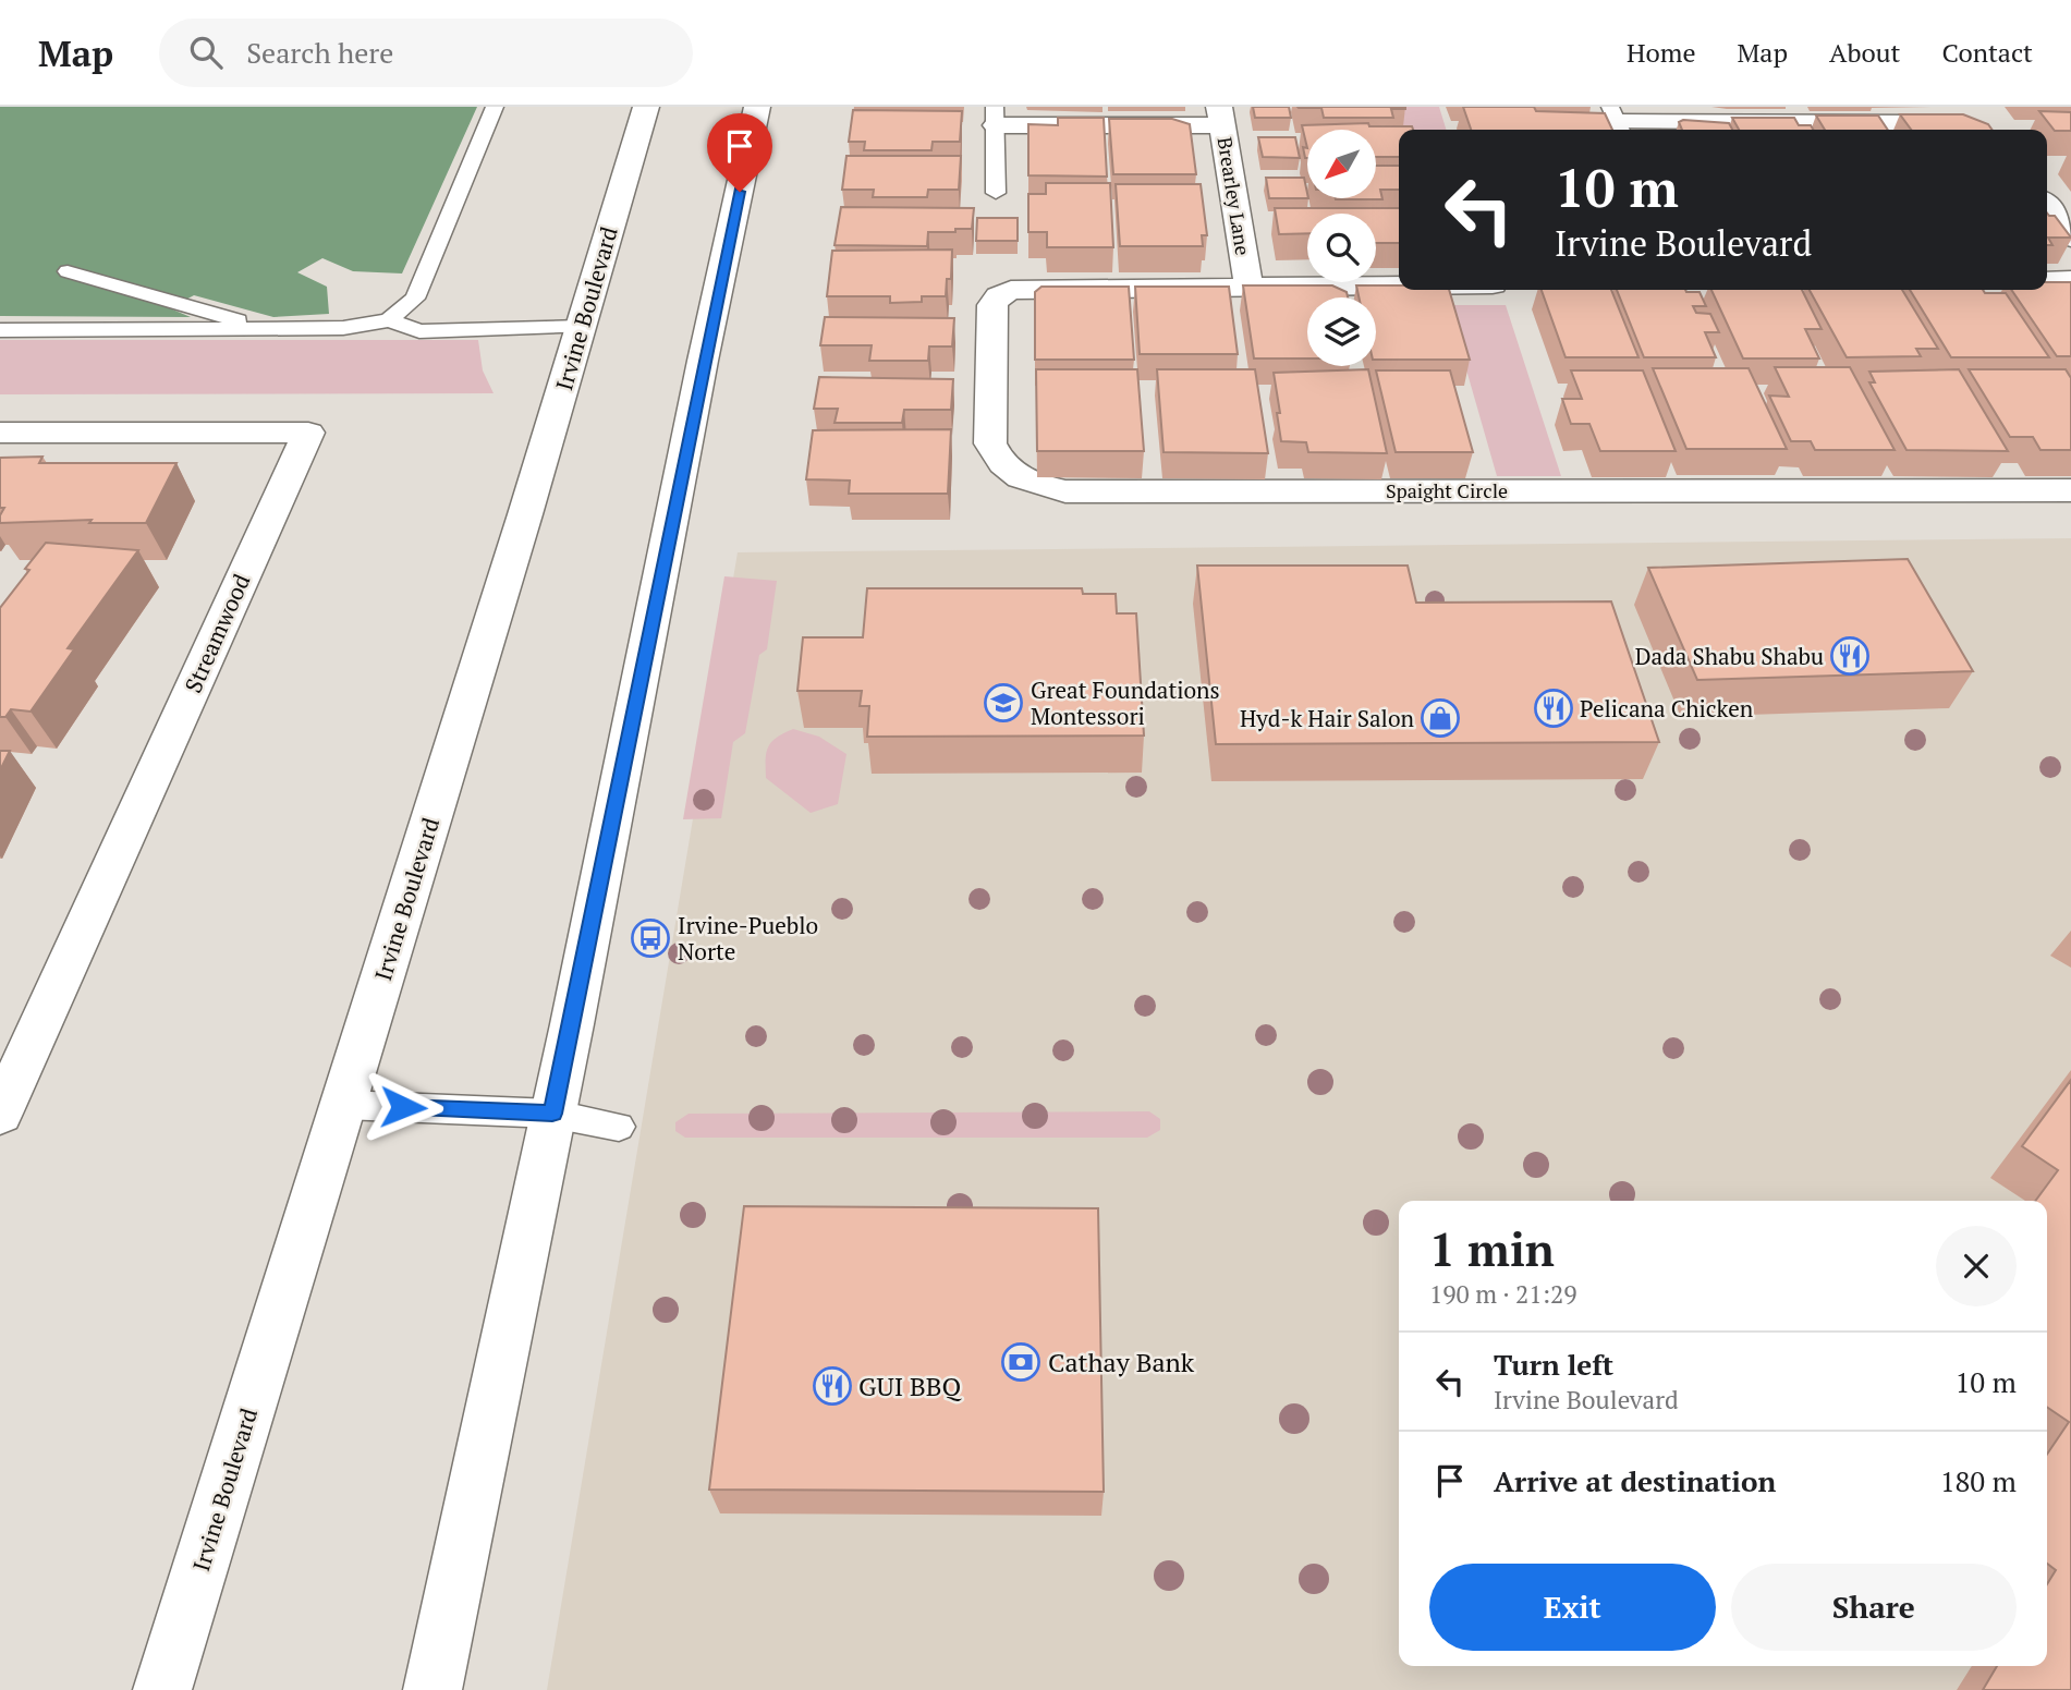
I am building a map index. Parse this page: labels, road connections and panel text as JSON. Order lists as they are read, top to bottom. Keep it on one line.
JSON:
{"streets":{"street":["Brearley Lane","Irvine Boulevard","Spaight Circle","Streamwood"]},"crossings":[["Brearley Lane","Spaight Circle"]],"places":{"restaurant":["Dada Shabu Shabu","Pelicana Chicken","GUI BBQ"],"school or university":["Great Foundations Montessori"],"shop":["Hyd-k Hair Salon"],"bus stop":["Irvine-Pueblo Norte"],"bank":["Cathay Bank"]},"north":"bottom left","page":{"header":"Map","search":"Search here","nav":["Home","Map","About","Contact"],"turn":["10 m","Irvine Boulevard"],"heading":["1 min","190 m · 21:29"],"list":[{"name":"Turn left","note":"Irvine Boulevard","value":"10 m"},{"name":"Arrive at destination","value":"180 m"}],"buttons":["Exit","Share"]}}
